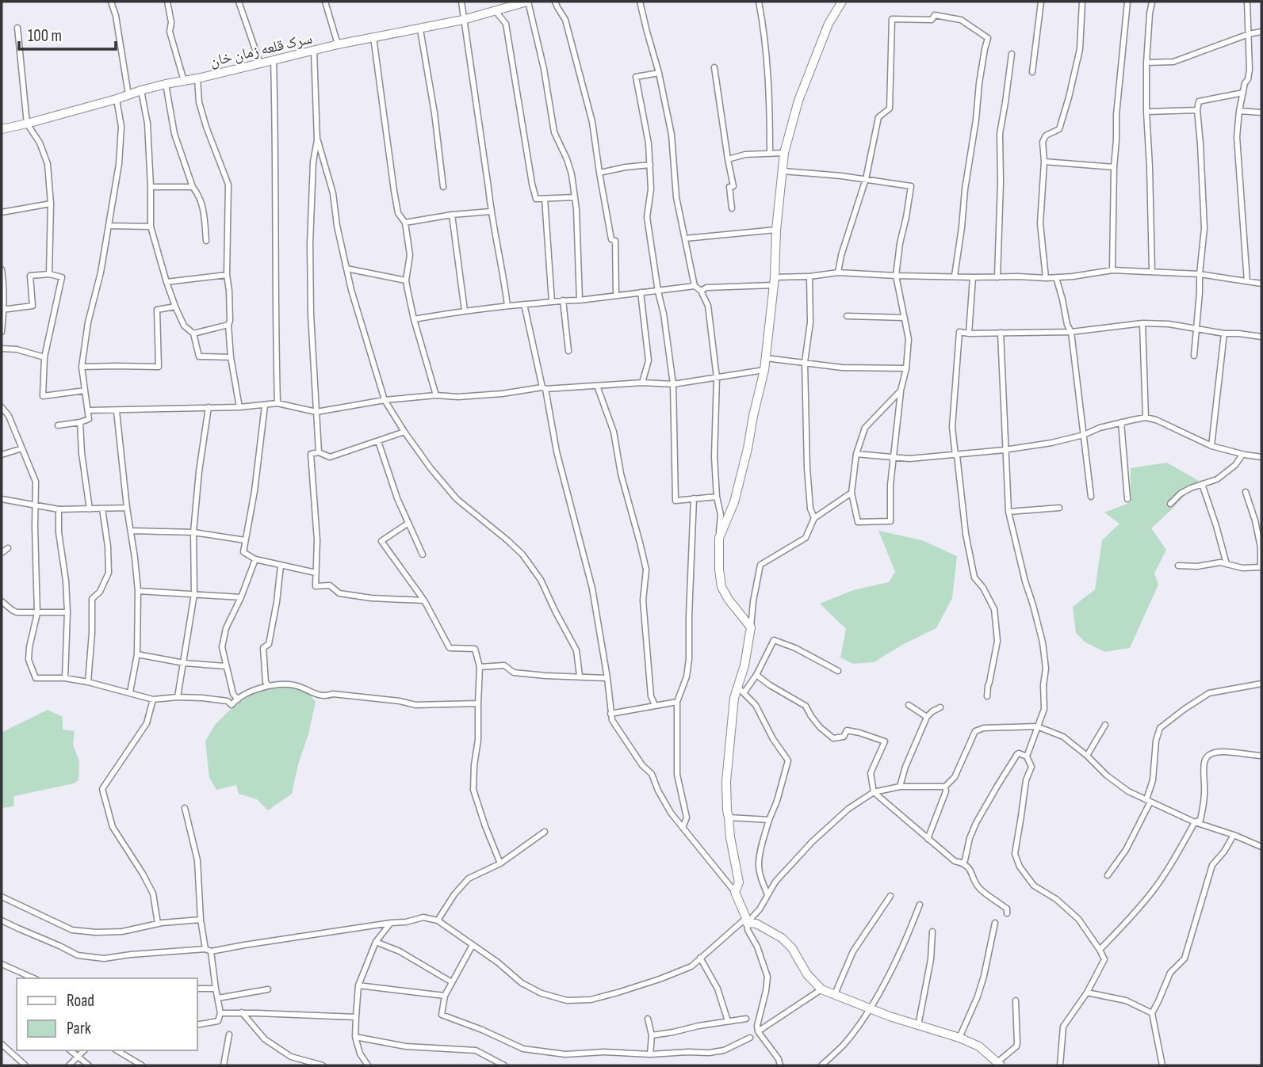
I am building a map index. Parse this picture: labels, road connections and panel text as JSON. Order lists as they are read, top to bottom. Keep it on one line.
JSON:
{"streets":{"street":["سرک قلعه زمان خان"]},"legend":["Road","Park"],"scale_bar":"100 m"}
